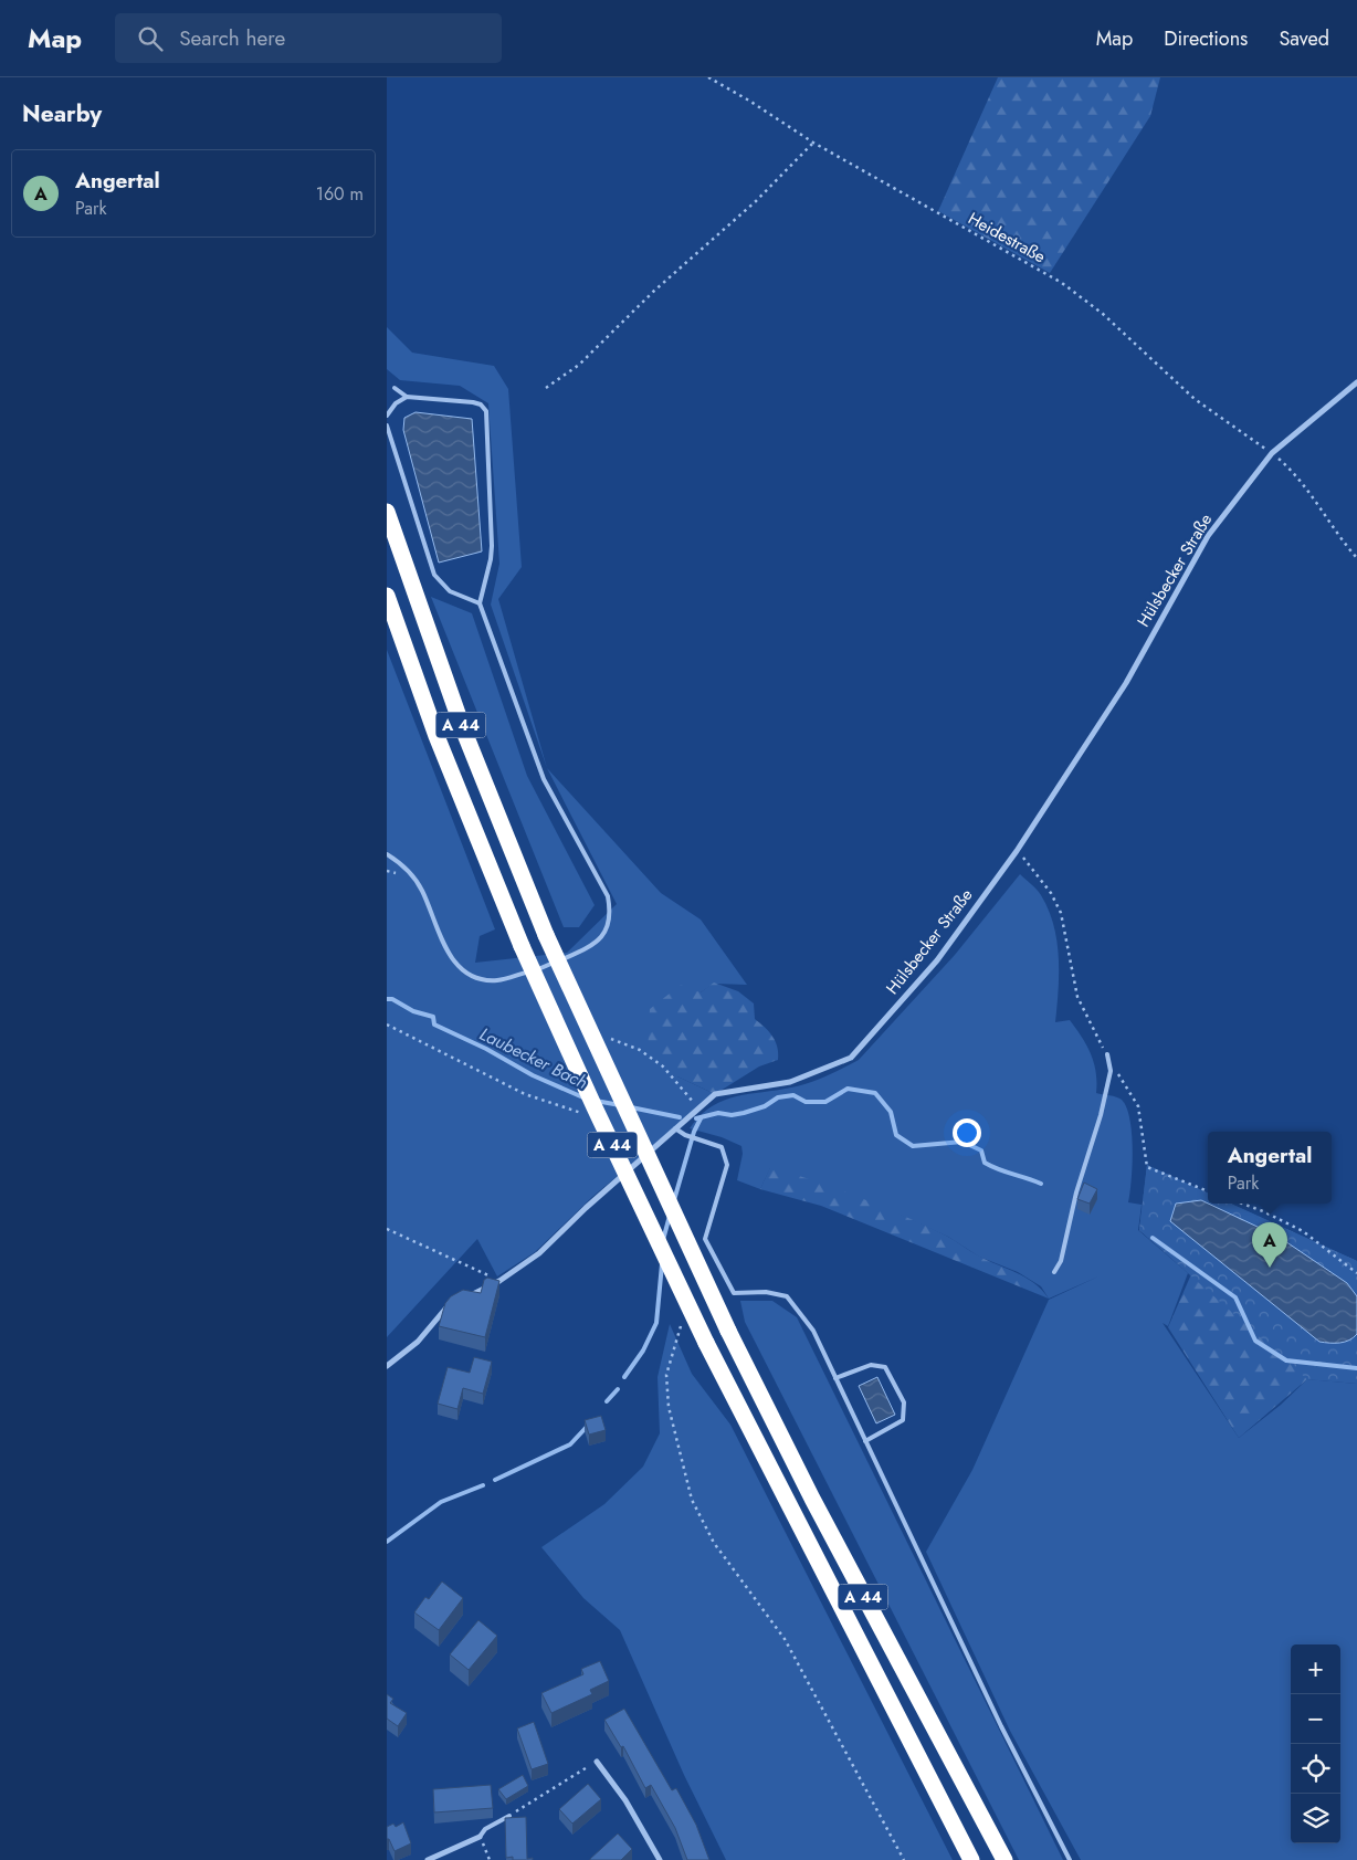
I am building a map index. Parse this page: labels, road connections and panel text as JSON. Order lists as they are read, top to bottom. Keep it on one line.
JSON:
{"streets":{"highway":["A 44"],"street":["Hülsbecker Straße"],"path":["Heidestraße"]},"crossings":[["Heidestraße","Hülsbecker Straße"]],"water":["Laubecker Bach"],"page":{"header":"Map","search":"Search here","nav":["Map","Directions","Saved"],"heading":"Nearby","list":[{"mark":"A","name":"Angertal","note":"Park","value":"160 m"}],"popup":["Angertal","Park"],"pins":"A","map_buttons":["+","−"]}}
